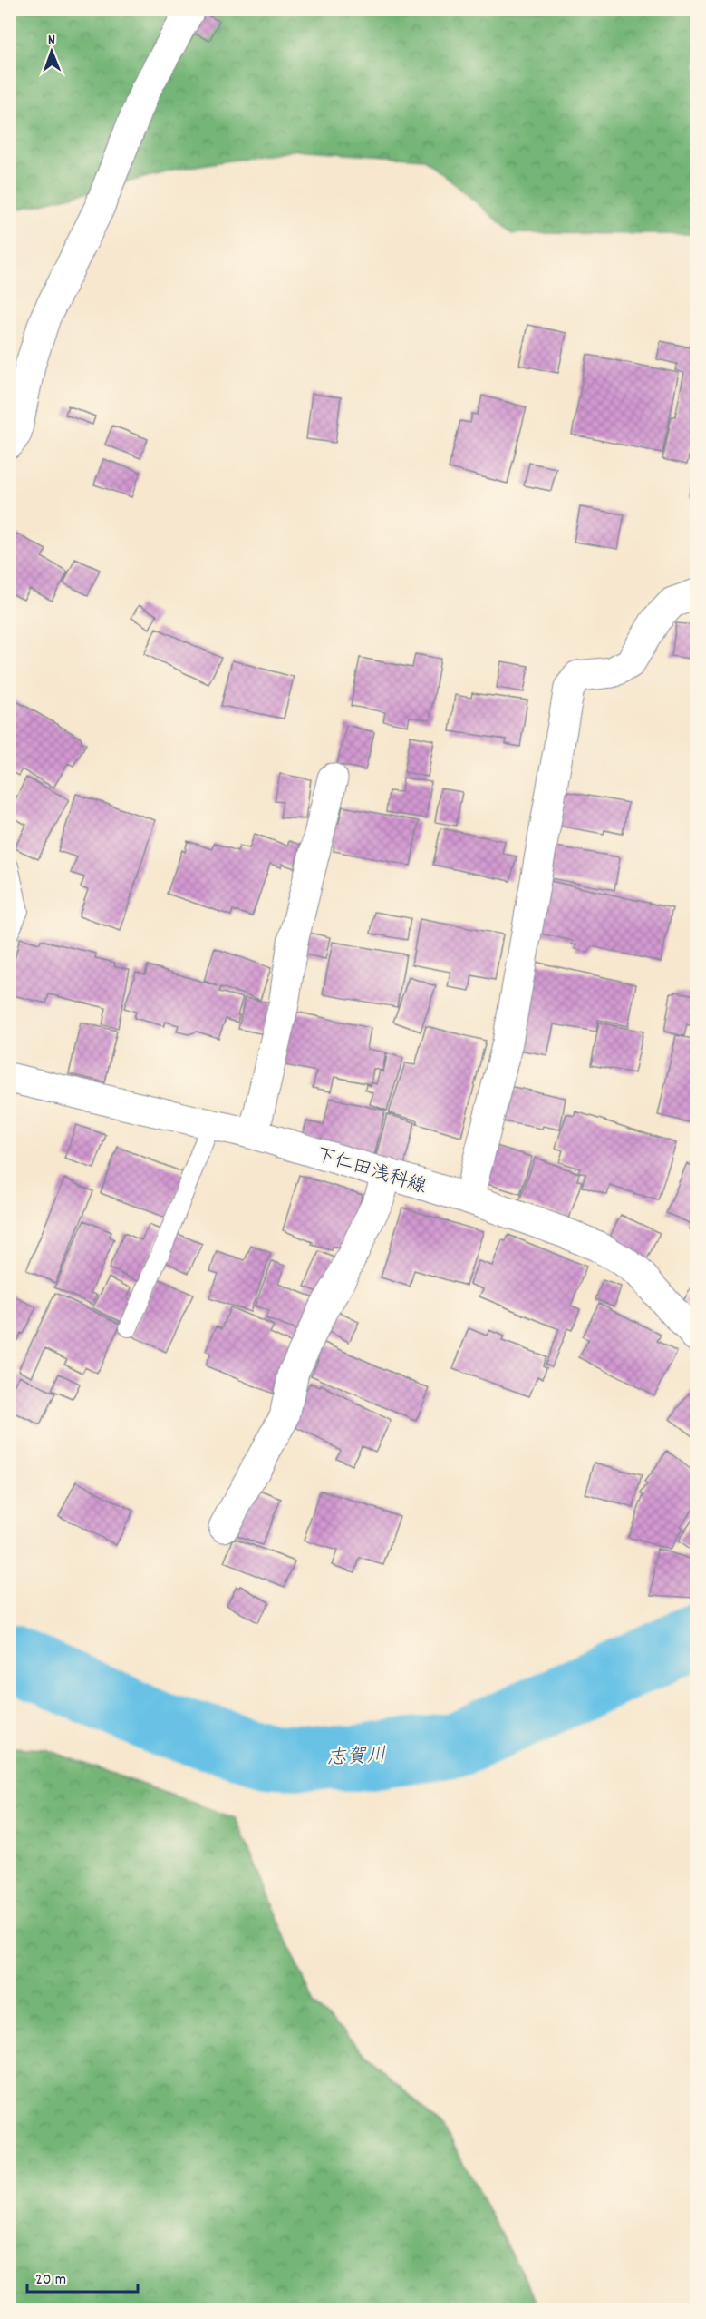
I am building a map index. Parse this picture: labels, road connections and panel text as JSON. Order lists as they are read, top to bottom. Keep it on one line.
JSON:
{"streets":{"street":["下仁田浅科線"]},"water":["志賀川"],"scale_bar":"20 m","north":"top"}
